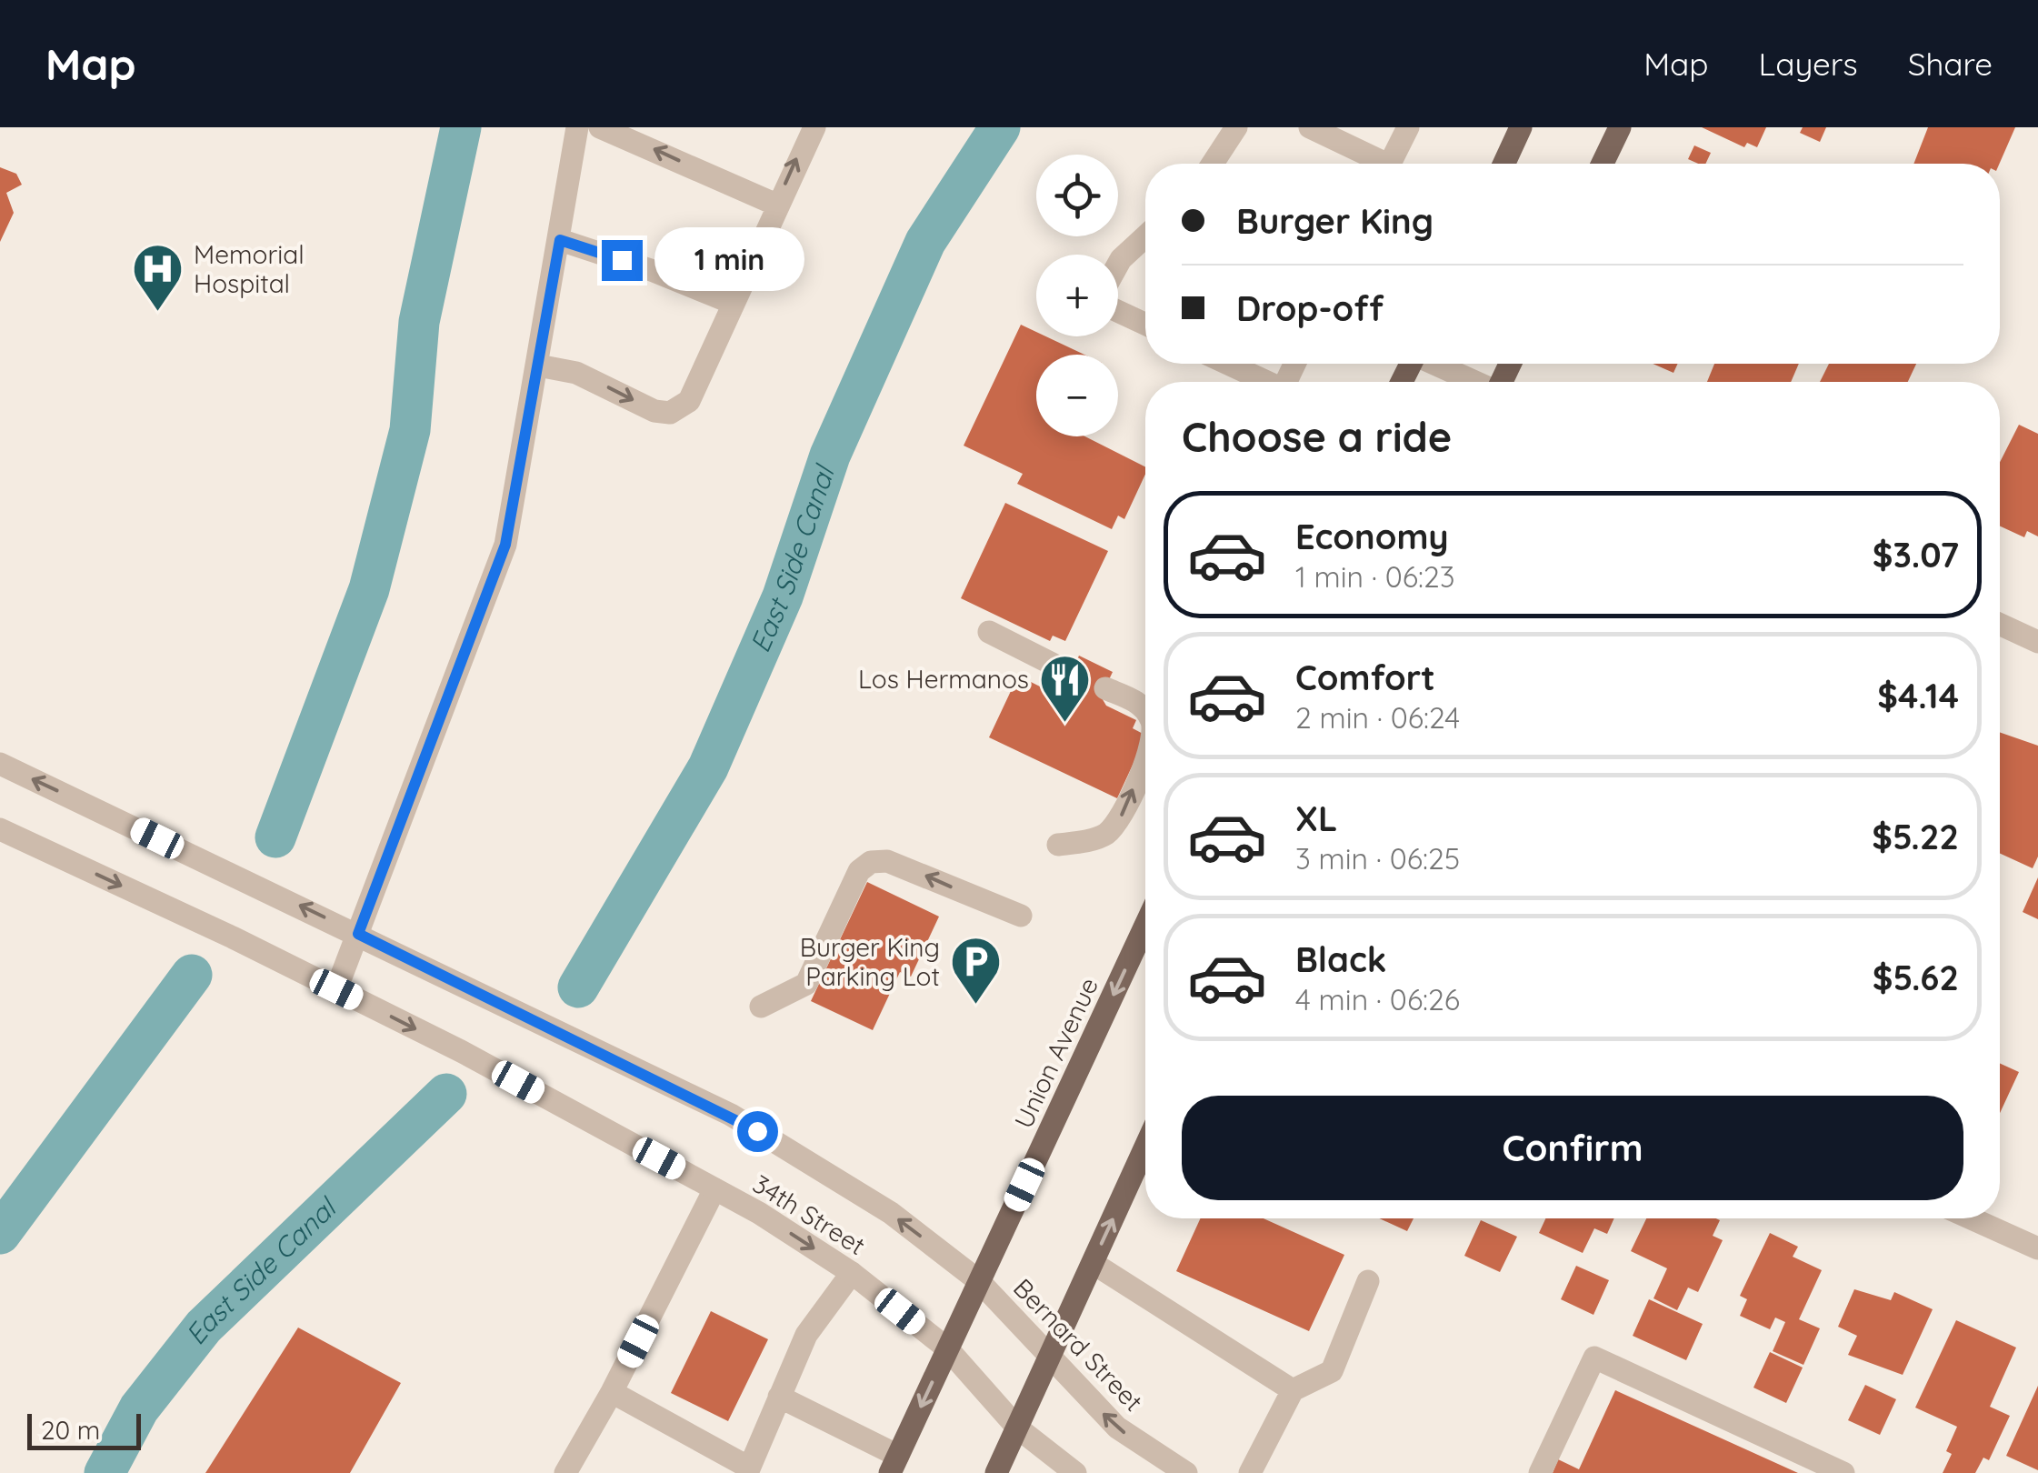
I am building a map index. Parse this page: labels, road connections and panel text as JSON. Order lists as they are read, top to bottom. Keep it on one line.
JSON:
{"streets":{"main road":["Union Avenue"],"street":["34th Street","Bernard Street"]},"crossings":[["Union Avenue","34th Street"],["Union Avenue","Bernard Street"],["34th Street","Bernard Street"]],"water":["East Side Canal"],"places":{"hospital":["Memorial Hospital"],"restaurant":["Los Hermanos"],"parking":["Burger King Parking Lot"]},"scale_bar":"20 m","page":{"header":"Map","nav":["Map","Layers","Share"],"map_buttons":["+","−"],"banner":["Burger King","Drop-off"],"bubble":"1 min","heading":"Choose a ride","list":[{"name":"Economy","note":"1 min · 06:23","value":"$3.07"},{"name":"Comfort","note":"2 min · 06:24","value":"$4.14"},{"name":"XL","note":"3 min · 06:25","value":"$5.22"},{"name":"Black","note":"4 min · 06:26","value":"$5.62"}],"buttons":"Confirm","scale":"20 m"}}
